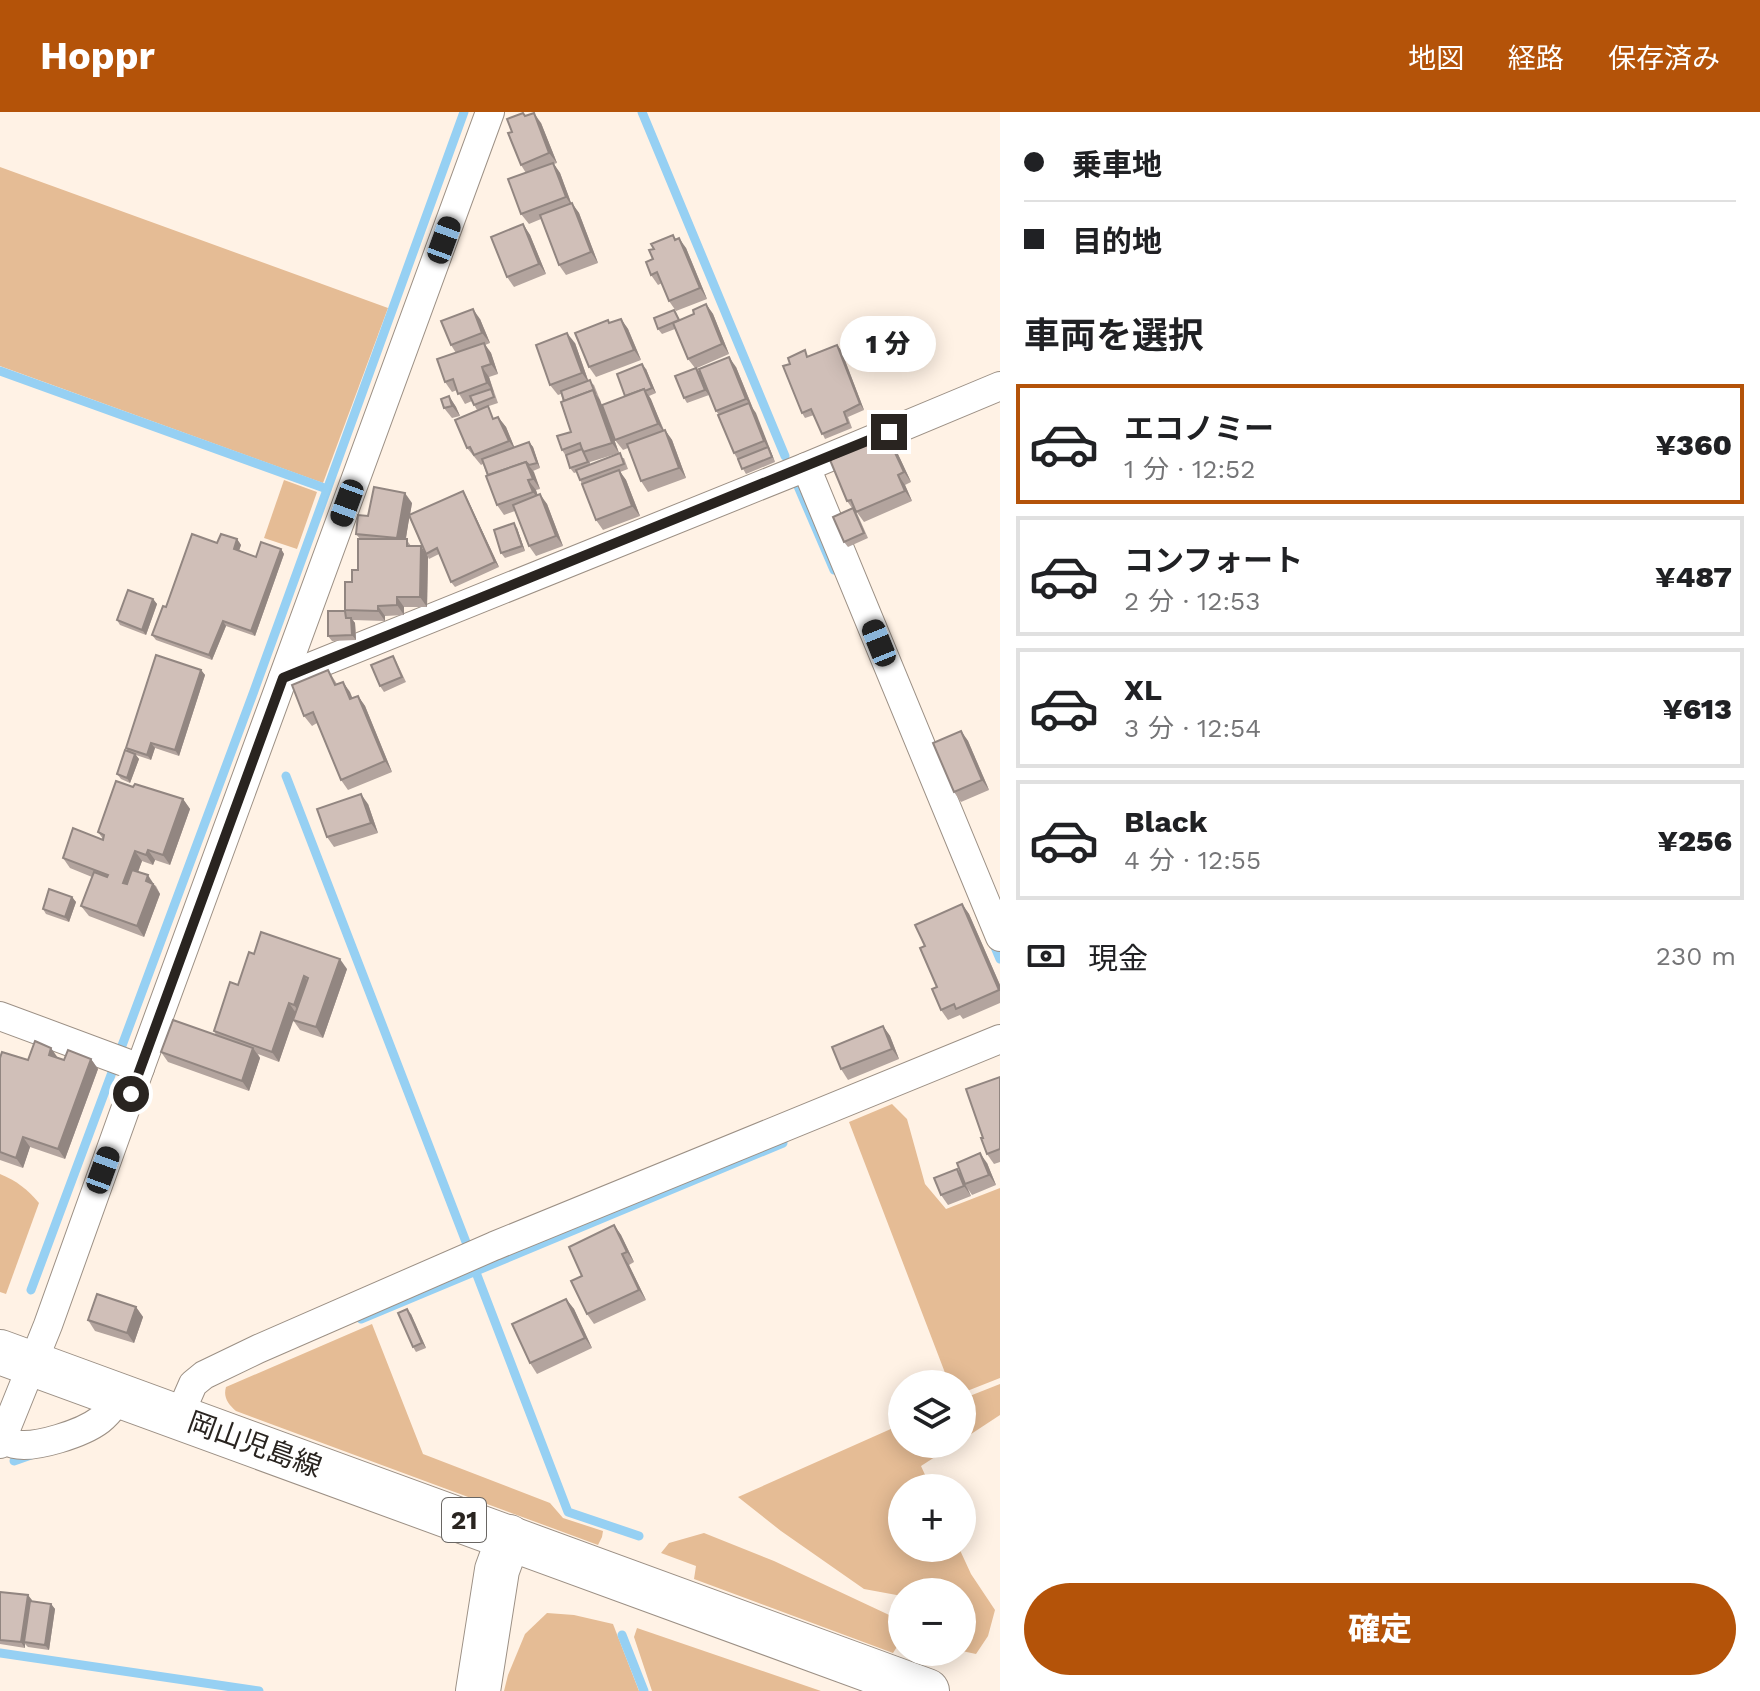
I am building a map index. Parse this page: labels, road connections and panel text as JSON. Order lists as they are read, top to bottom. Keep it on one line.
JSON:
{"streets":{"main road":["岡山児島線","21"]},"crossings":[["岡山児島線","21"]],"page":{"header":"Hoppr","nav":["地図","経路","保存済み"],"banner":["乗車地","目的地"],"heading":"車両を選択","bubble":"1 分","list":[{"name":"エコノミー","note":"1 分 · 12:52","value":"¥360"},{"name":"コンフォート","note":"2 分 · 12:53","value":"¥487"},{"name":"XL","note":"3 分 · 12:54","value":"¥613"},{"name":"Black","note":"4 分 · 12:55","value":"¥256"}],"pay":["現金","230 m"],"map_buttons":["+","−"],"buttons":"確定"}}
